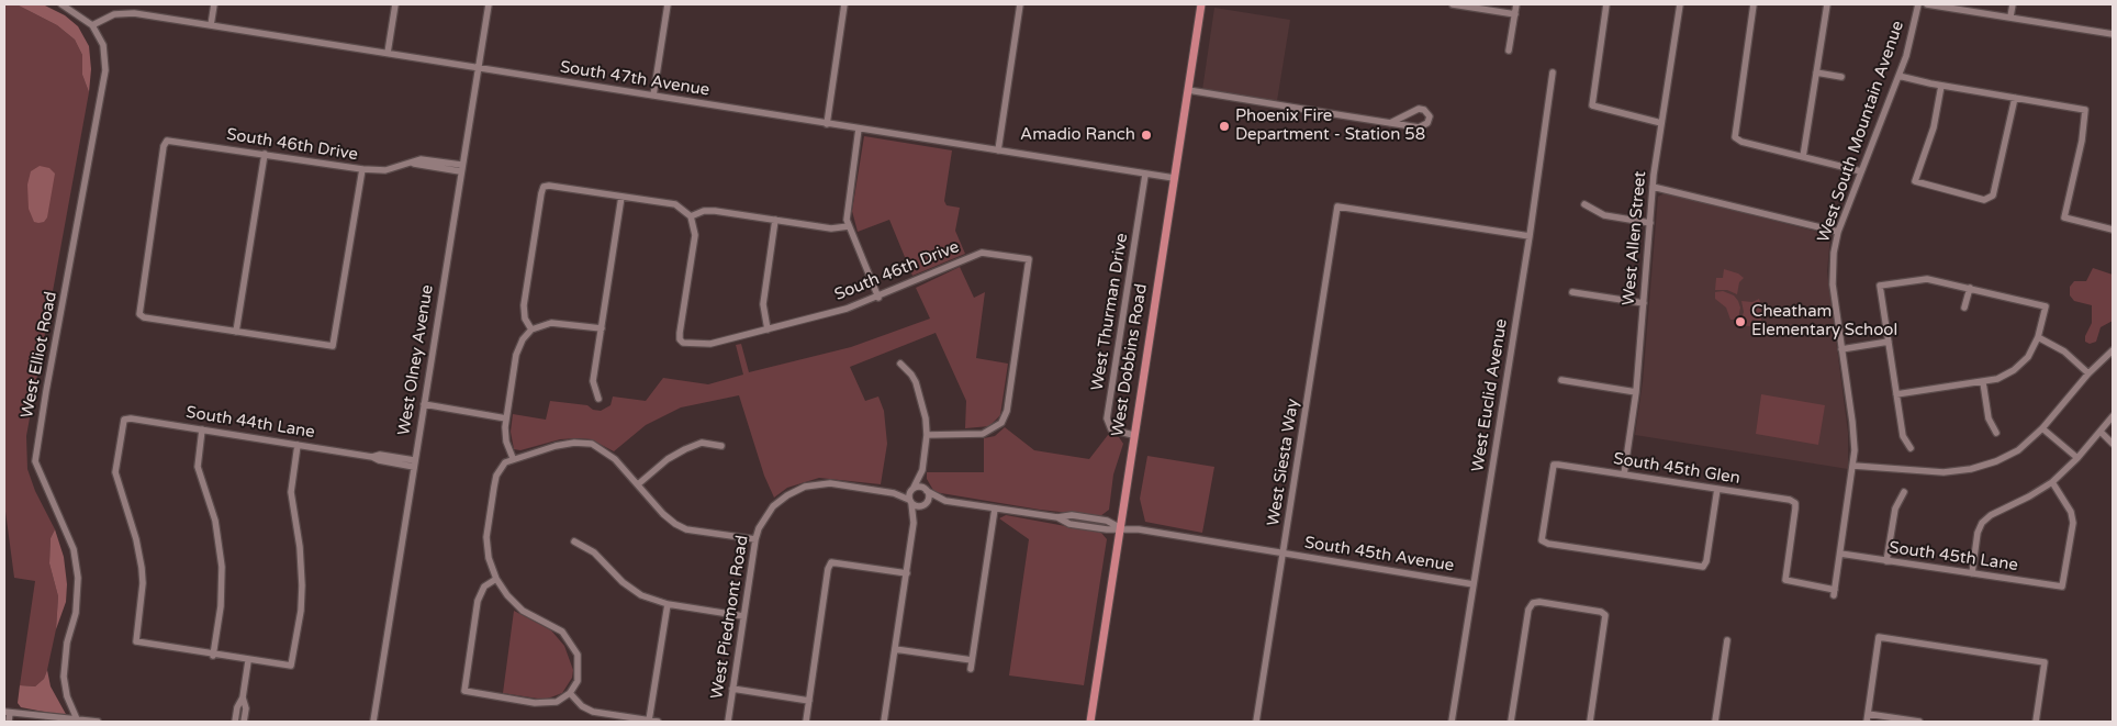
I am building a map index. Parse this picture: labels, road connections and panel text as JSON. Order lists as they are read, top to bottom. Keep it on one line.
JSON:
{"streets":{"main road":["West Dobbins Road"],"street":["South 47th Avenue","West South Mountain Avenue","South 46th Drive","West Allen Street","West Thurman Drive","West Elliot Road","West Olney Avenue","West Euclid Avenue","South 44th Lane","West Siesta Way","South 45th Glen","South 45th Avenue","South 45th Lane","West Piedmont Road"]},"crossings":[["South 47th Avenue","West Thurman Drive"],["South 47th Avenue","West Elliot Road"],["South 47th Avenue","West Olney Avenue"],["South 47th Avenue","West Dobbins Road"],["West South Mountain Avenue","South 45th Glen"],["West South Mountain Avenue","South 45th Lane"],["South 46th Drive","West Olney Avenue"],["West Allen Street","South 45th Glen"],["West Thurman Drive","West Dobbins Road"],["West Olney Avenue","South 44th Lane"],["West Dobbins Road","South 45th Avenue"],["West Euclid Avenue","West Siesta Way"],["West Euclid Avenue","South 45th Avenue"],["West Siesta Way","South 45th Avenue"]],"places":["Phoenix Fire Department - Station 58","Amadio Ranch","Cheatham Elementary School"]}
